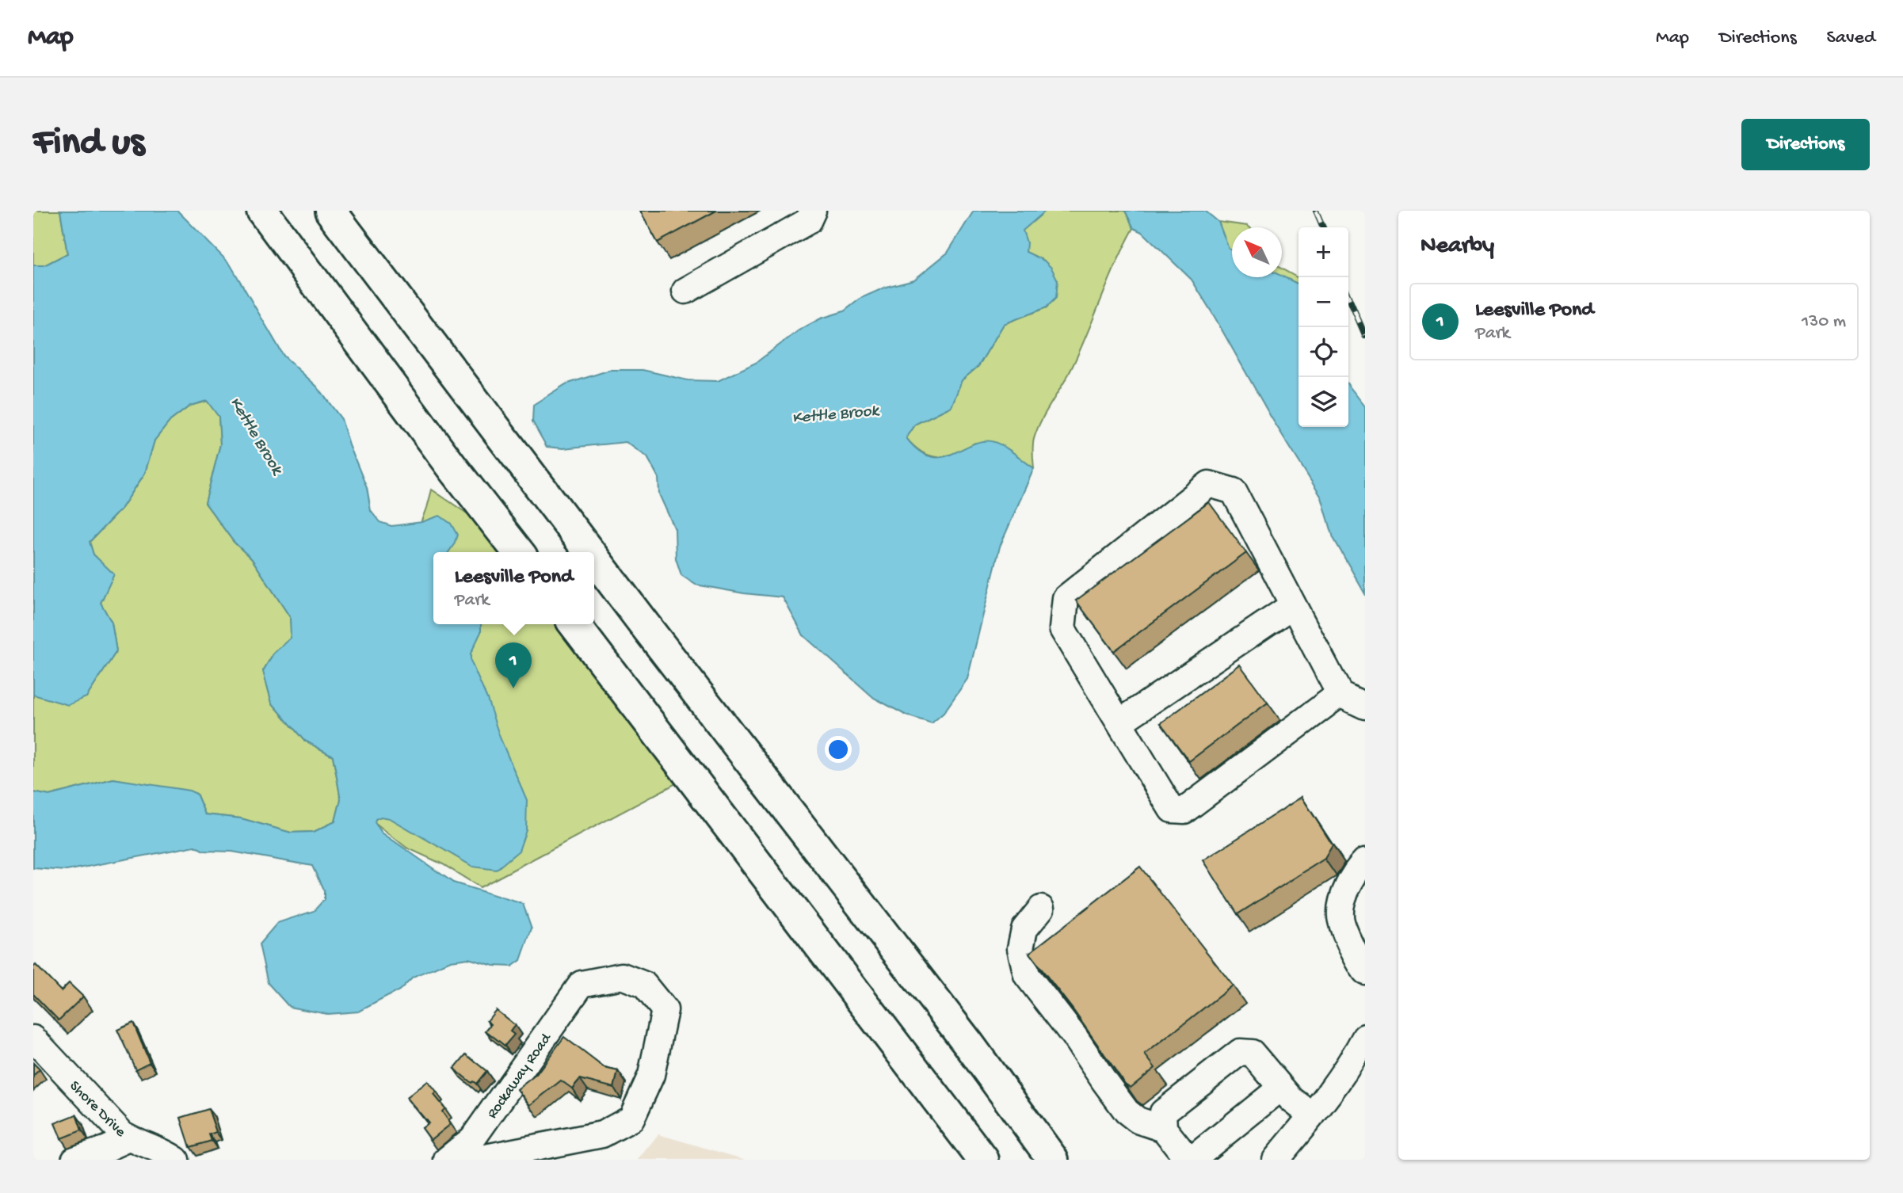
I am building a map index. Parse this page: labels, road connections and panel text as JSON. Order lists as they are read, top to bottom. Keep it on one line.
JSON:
{"streets":{"street":["Rockaway Road","Shore Drive"]},"water":["Kettle Brook"],"north":"top left","page":{"header":"Map","nav":["Map","Directions","Saved"],"buttons":"Directions","title":"Find us","heading":"Nearby","map_buttons":["+","−"],"list":[{"mark":"1","name":"Leesville Pond","note":"Park","value":"130 m"}],"popup":["Leesville Pond","Park"],"pins":"1"}}
